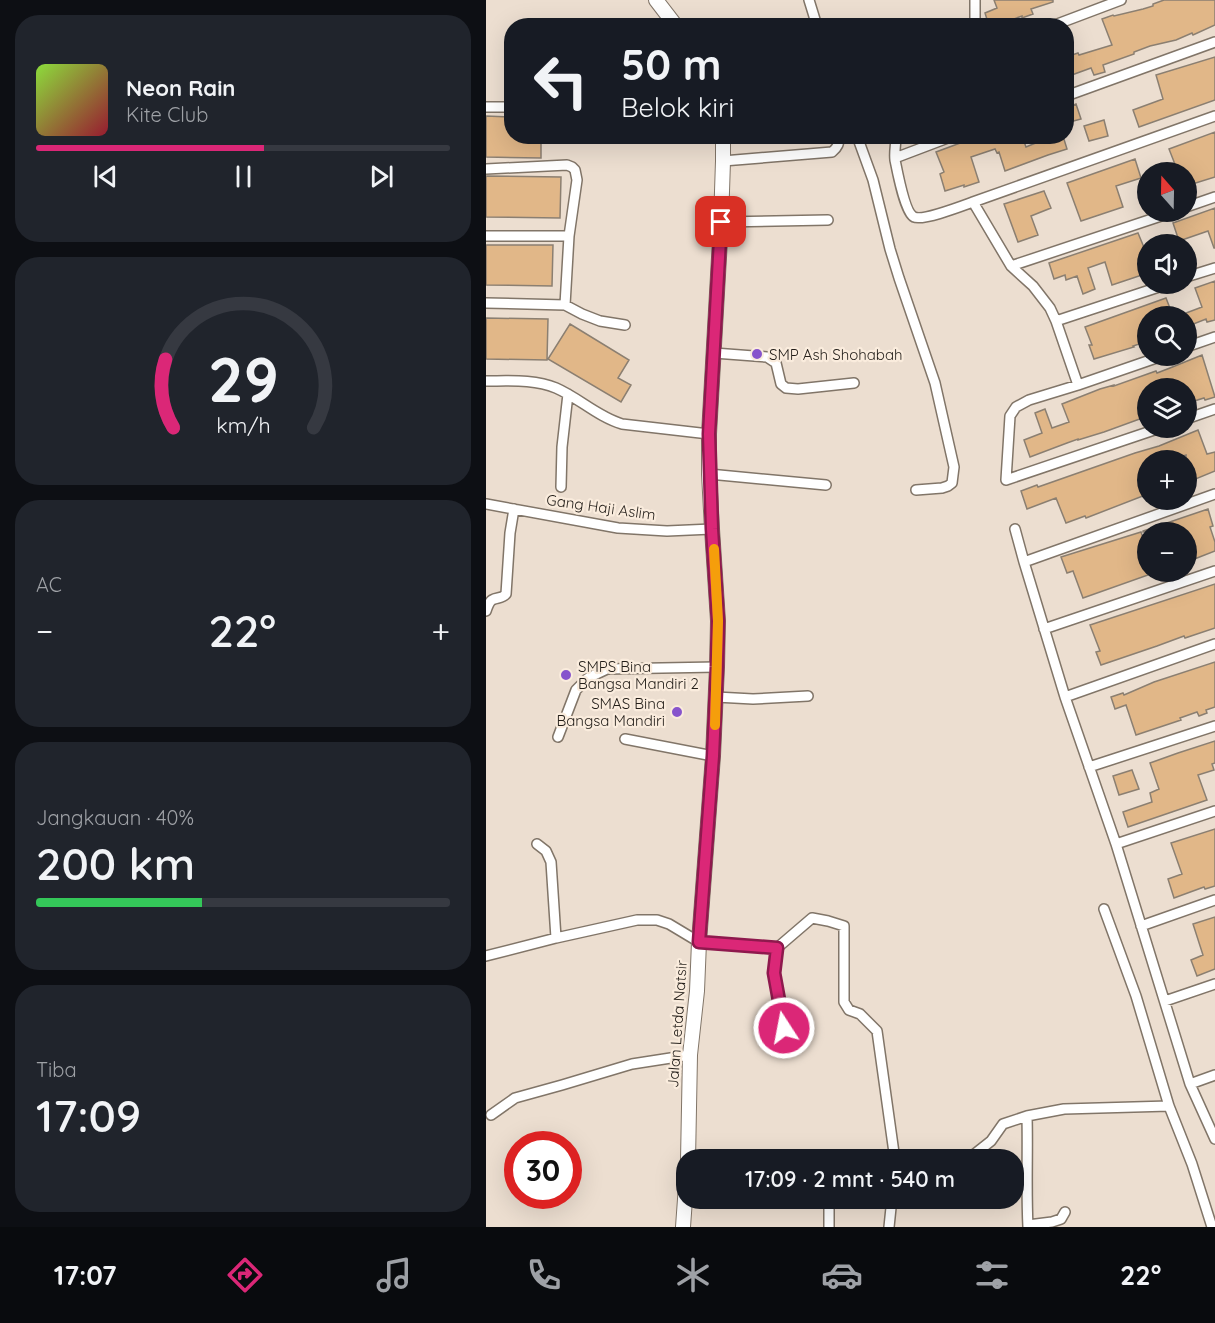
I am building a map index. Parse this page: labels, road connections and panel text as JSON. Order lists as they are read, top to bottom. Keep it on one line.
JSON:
{"streets":{"main road":["Jalan Letda Natsir"],"street":["Gang Haji Aslim"]},"crossings":[["Gang Haji Aslim","Jalan Letda Natsir"]],"places":["SMP Ash Shohabah","SMPS Bina Bangsa Mandiri 2","SMAS Bina Bangsa Mandiri"],"north":"top","page":{"turn":["50 m","Belok kiri"],"song":["Neon Rain","Kite Club"],"map_buttons":["+","−"],"tile":["AC",["Jangkauan · 40%","200 km"],["Tiba","17:09"]],"heat":["−","22°","+"],"limit":"30","trip":"17:09 · 2 mnt · 540 m","tabs":["17:07","22°"],"gauge":["29","km/h"]}}
